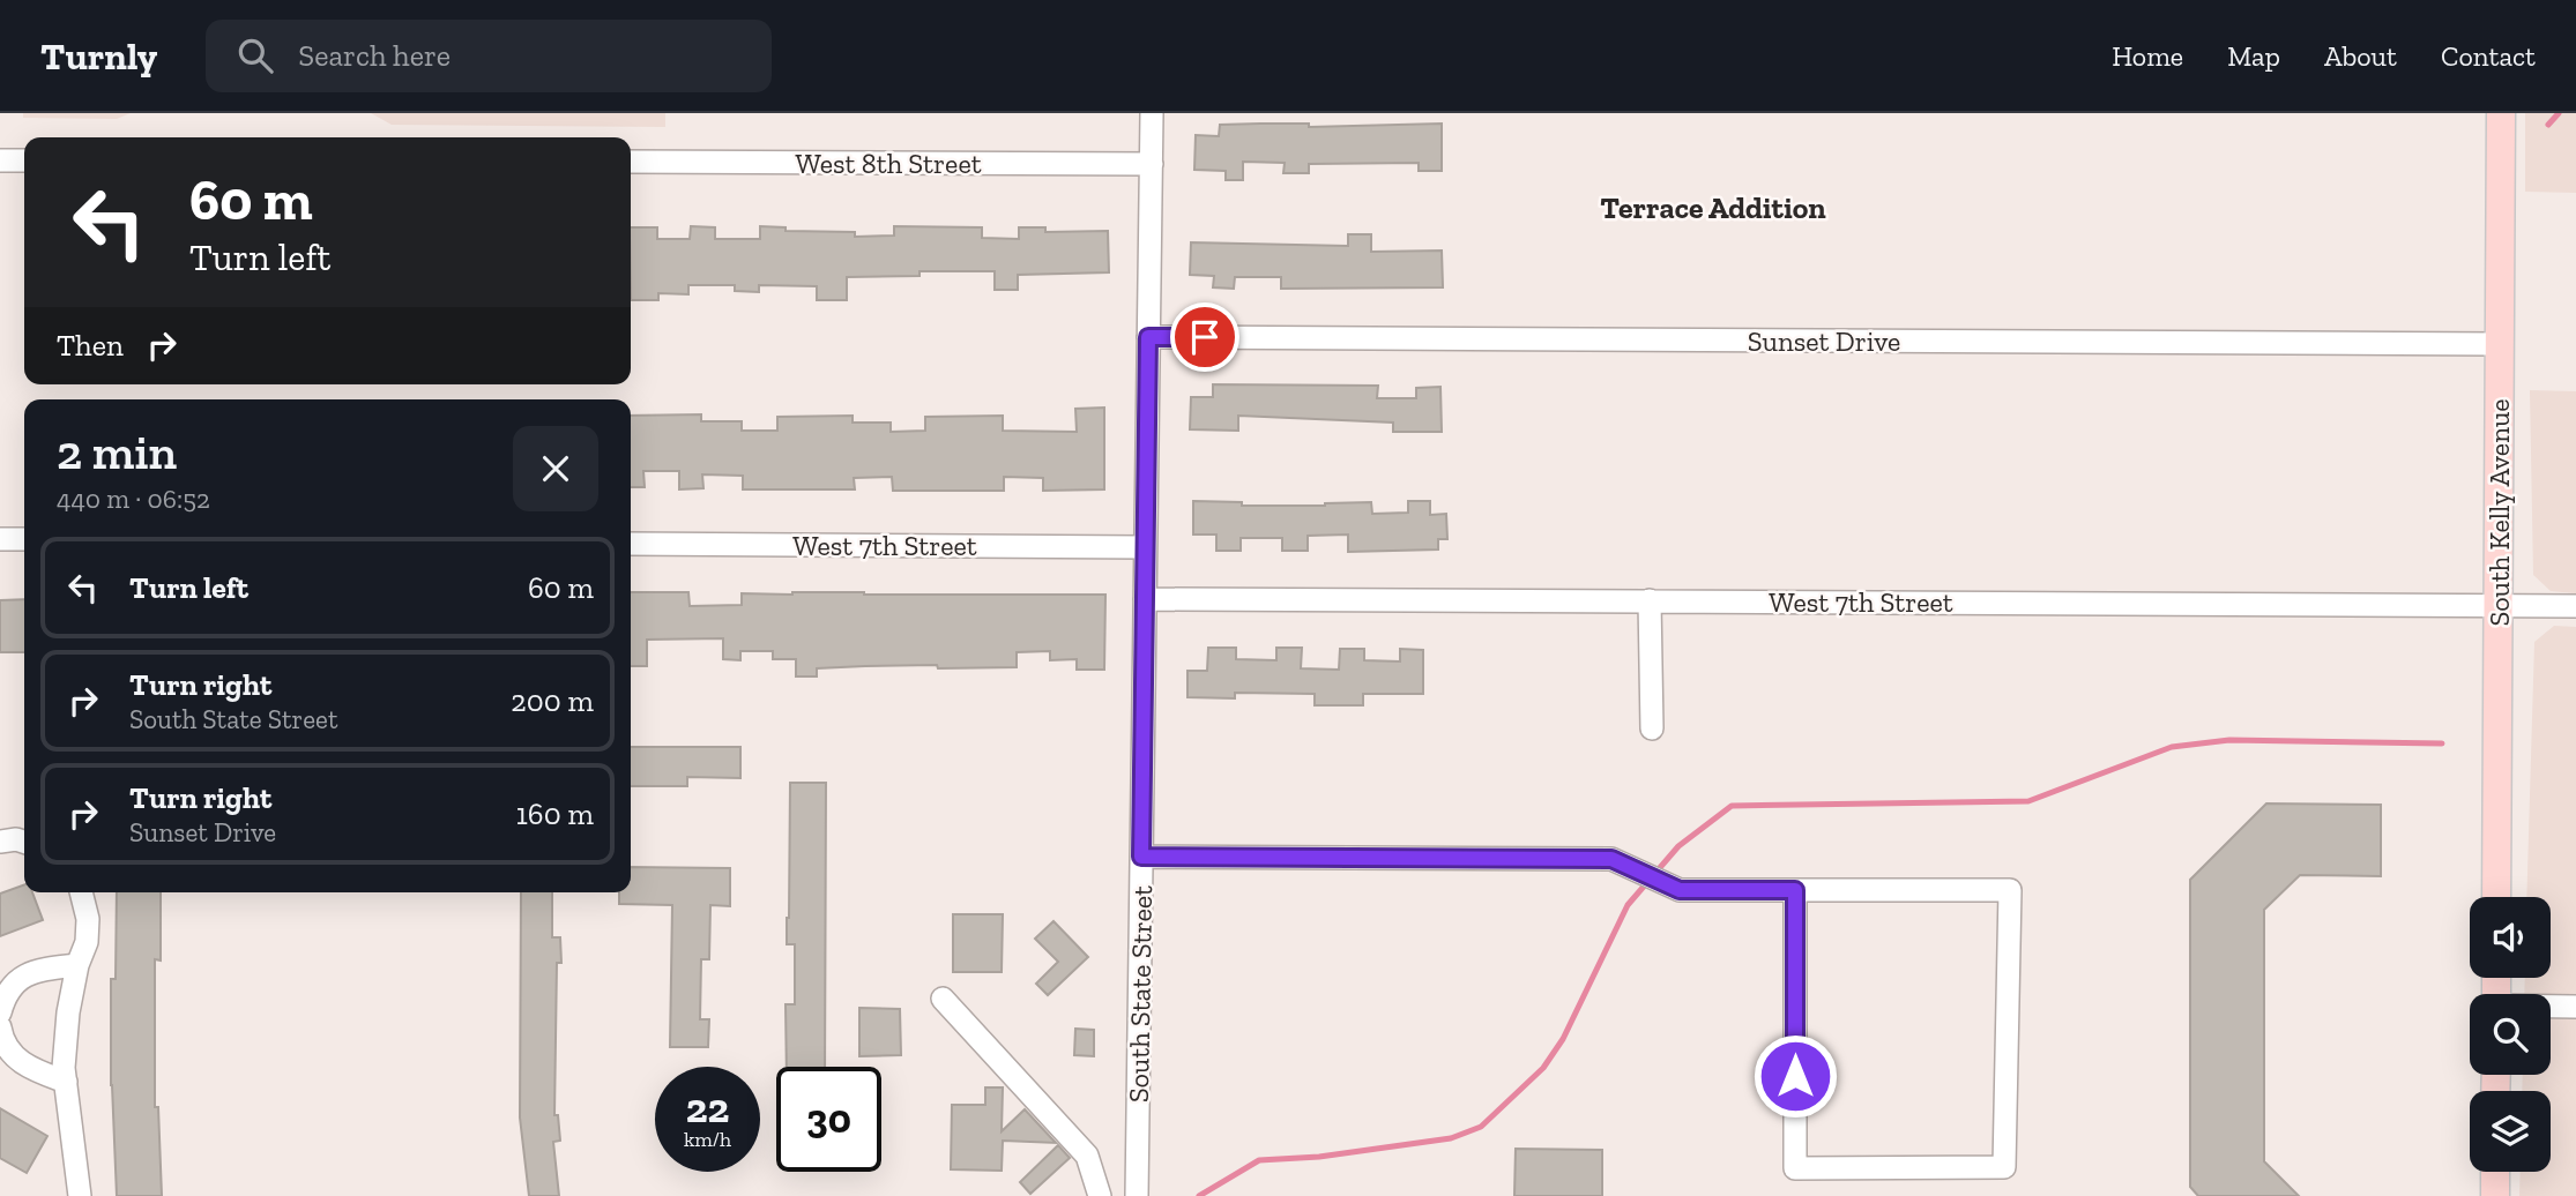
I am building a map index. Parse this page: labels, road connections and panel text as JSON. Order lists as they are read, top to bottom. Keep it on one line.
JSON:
{"streets":{"main road":["South Kelly Avenue"],"street":["West 8th Street","Sunset Drive","West 7th Street","South State Street"]},"crossings":[["West 8th Street","South State Street"],["Sunset Drive","South Kelly Avenue"],["Sunset Drive","South State Street"],["South Kelly Avenue","West 7th Street"],["West 7th Street","South State Street"]],"districts":["Terrace Addition"],"page":{"header":"Turnly","search":"Search here","nav":["Home","Map","About","Contact"],"turn":["60 m","Turn left"],"then":"Then","heading":["2 min","440 m · 06:52"],"list":[{"name":"Turn left","value":"60 m"},{"name":"Turn right","note":"South State Street","value":"200 m"},{"name":"Turn right","note":"Sunset Drive","value":"160 m"}],"speed":"22 km/h","limit":"30"}}
